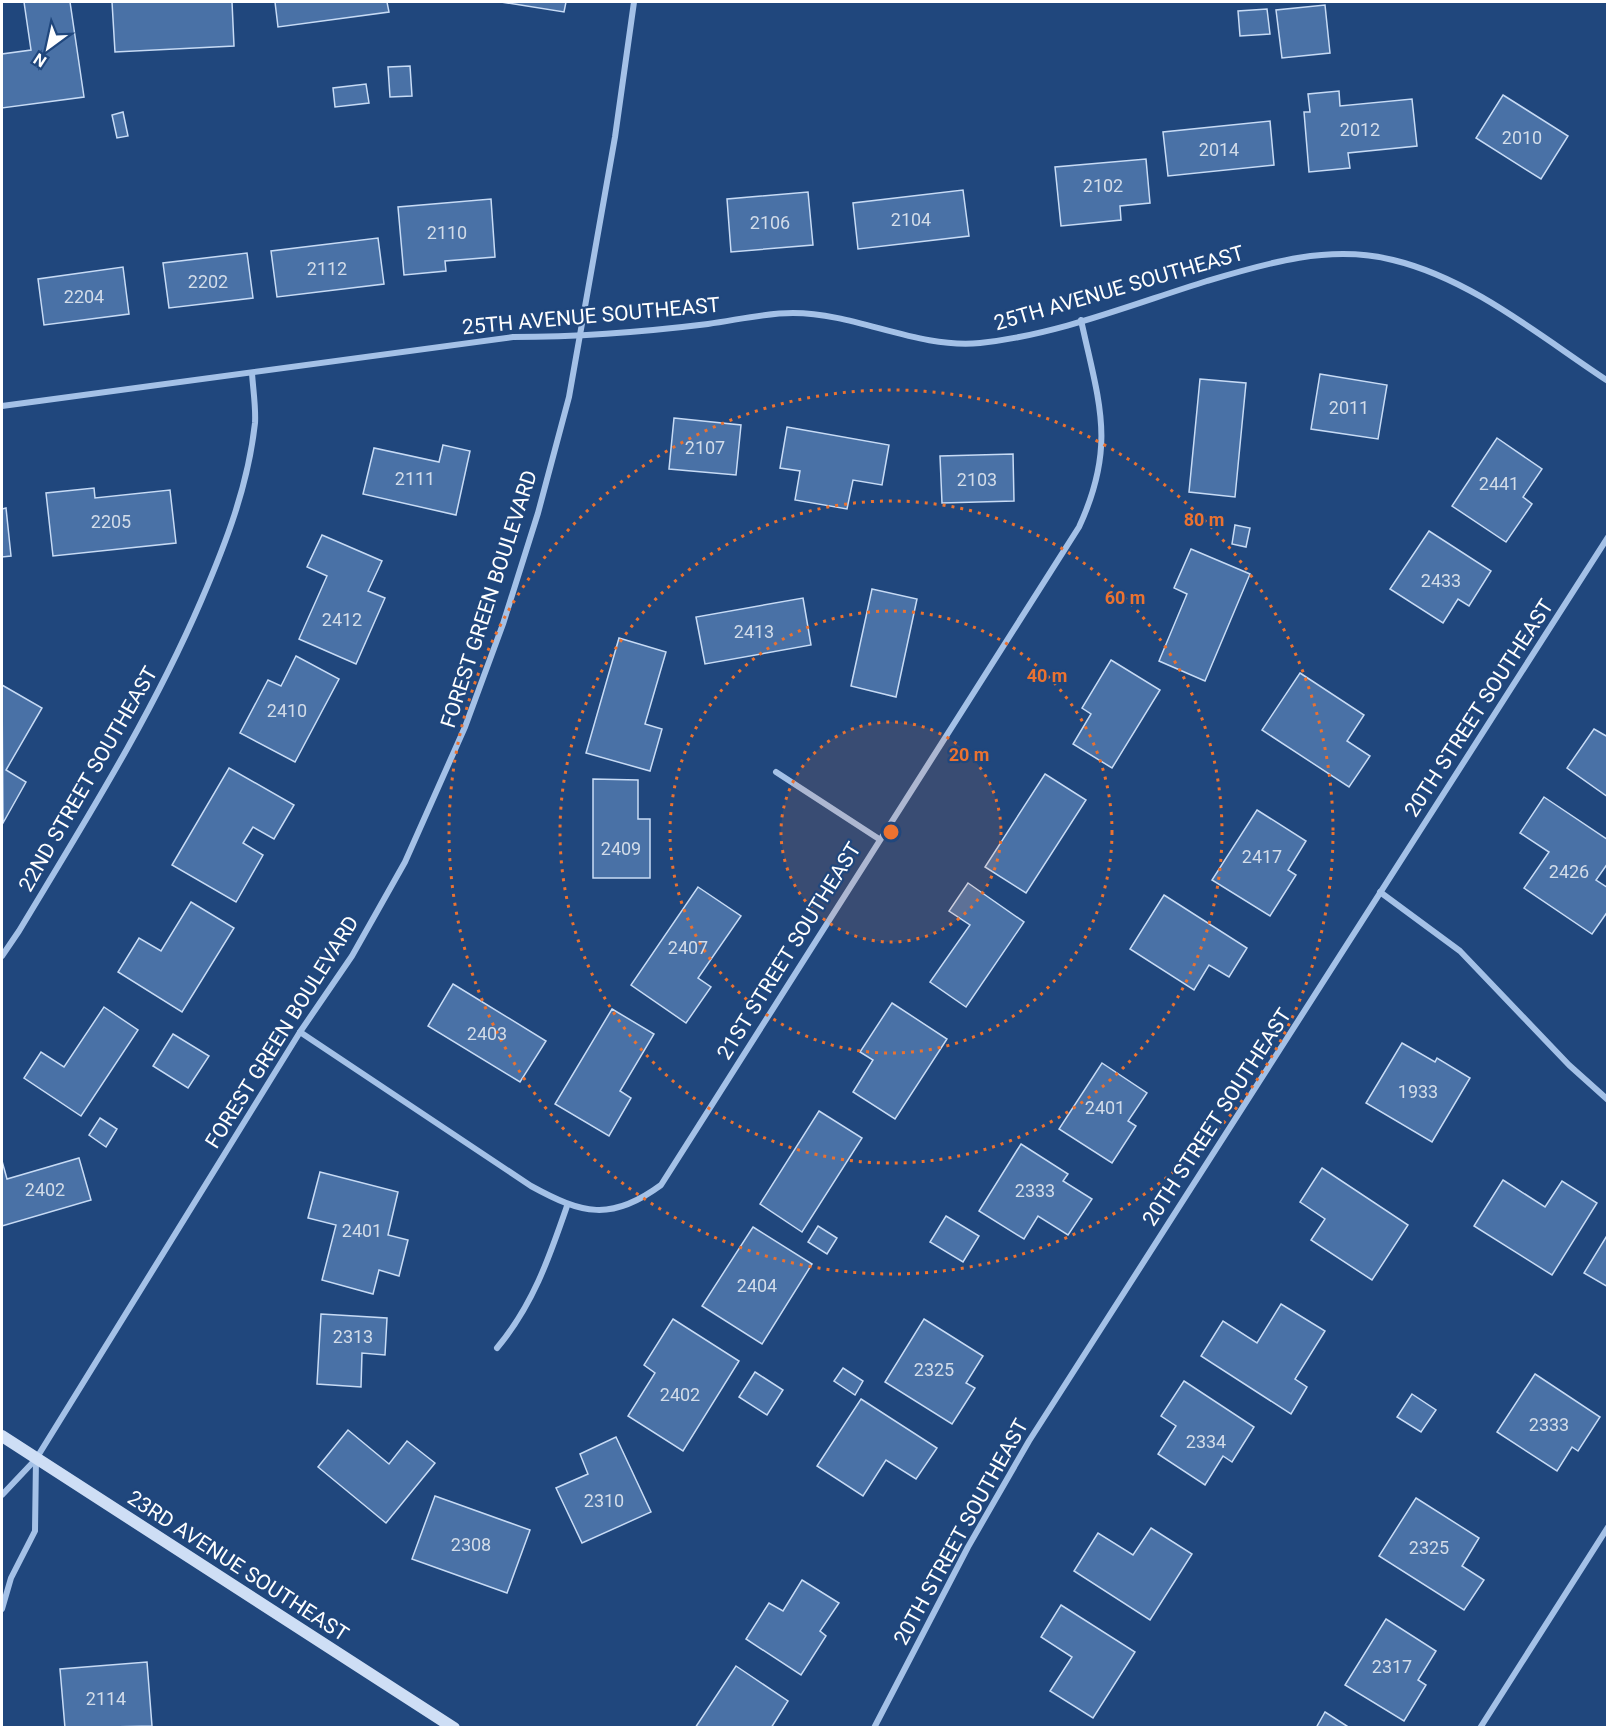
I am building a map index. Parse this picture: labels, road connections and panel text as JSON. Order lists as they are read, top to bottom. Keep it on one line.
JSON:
{"streets":{"street":["25TH AVENUE SOUTHEAST","FOREST GREEN BOULEVARD","20TH STREET SOUTHEAST","22ND STREET SOUTHEAST","21ST STREET SOUTHEAST","23RD AVENUE SOUTHEAST"]},"crossings":[["25TH AVENUE SOUTHEAST","FOREST GREEN BOULEVARD"],["25TH AVENUE SOUTHEAST","22ND STREET SOUTHEAST"],["25TH AVENUE SOUTHEAST","21ST STREET SOUTHEAST"],["FOREST GREEN BOULEVARD","21ST STREET SOUTHEAST"],["FOREST GREEN BOULEVARD","23RD AVENUE SOUTHEAST"]],"house_numbers":["2012","2010","2014","2102","2104","2106","2110","2112","2202","2204","2011","2107","2111","2103","2441","2205","2433","2412","2413","2410","2409","2417","2426","2407","2403","1933","2401","2402","2333","2401","2404","2313","2325","2402","2333","2334","2310","2308","2325","2317","2114"],"north":"bottom left","rings":["80 m","60 m","40 m","20 m"]}
